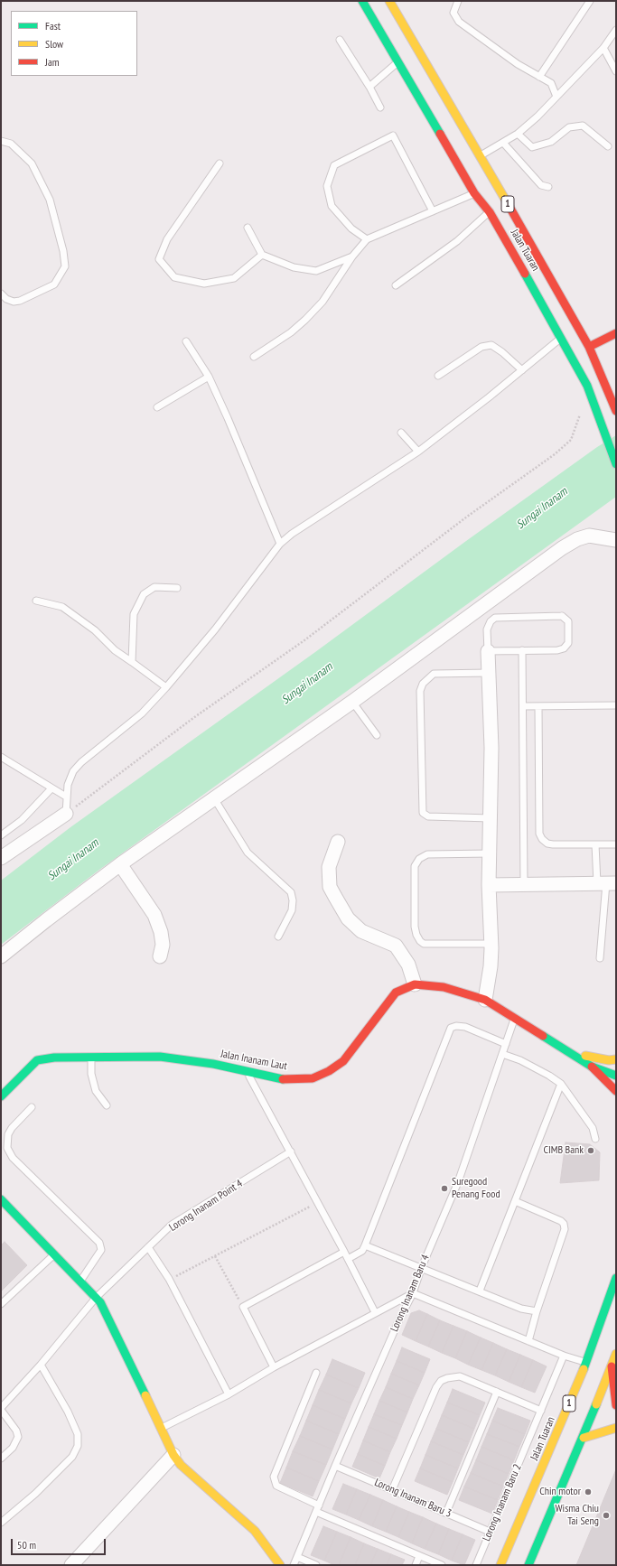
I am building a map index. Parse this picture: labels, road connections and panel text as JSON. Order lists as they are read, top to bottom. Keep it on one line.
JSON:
{"streets":{"main road":["1","Jalan Tuaran","Jalan Inanam Laut"],"lane":["Lorong Inanam Point 4","Lorong Inanam Baru 4","Lorong Inanam Baru 3","Lorong Inanam Baru 2"]},"crossings":[["Jalan Inanam Laut","Lorong Inanam Baru 4"],["Lorong Inanam Baru 4","Lorong Inanam Baru 3"],["Lorong Inanam Baru 3","Lorong Inanam Baru 2"]],"water":["Sungai Inanam"],"places":["CIMB Bank","Suregood Penang Food","Chin motor","Wisma Chiu Tai Seng"],"legend":["Fast","Slow","Jam"],"scale_bar":"50 m"}
